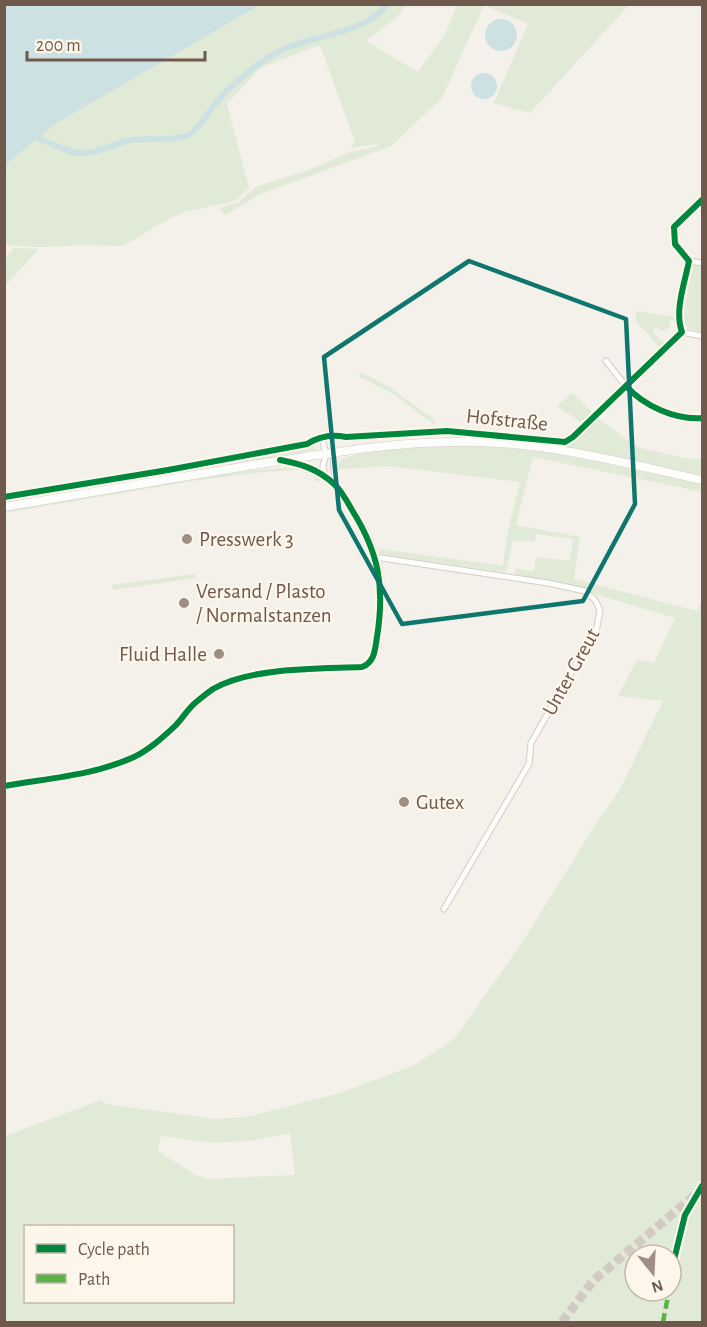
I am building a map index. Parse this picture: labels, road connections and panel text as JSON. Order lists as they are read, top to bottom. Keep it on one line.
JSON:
{"streets":{"street":["Hofstraße","Unter Greut"]},"places":["Presswerk 3","Versand / Plasto / Normalstanzen","Fluid Halle","Gutex"],"legend":["Cycle path","Path"],"scale_bar":"200 m","north":"bottom"}
